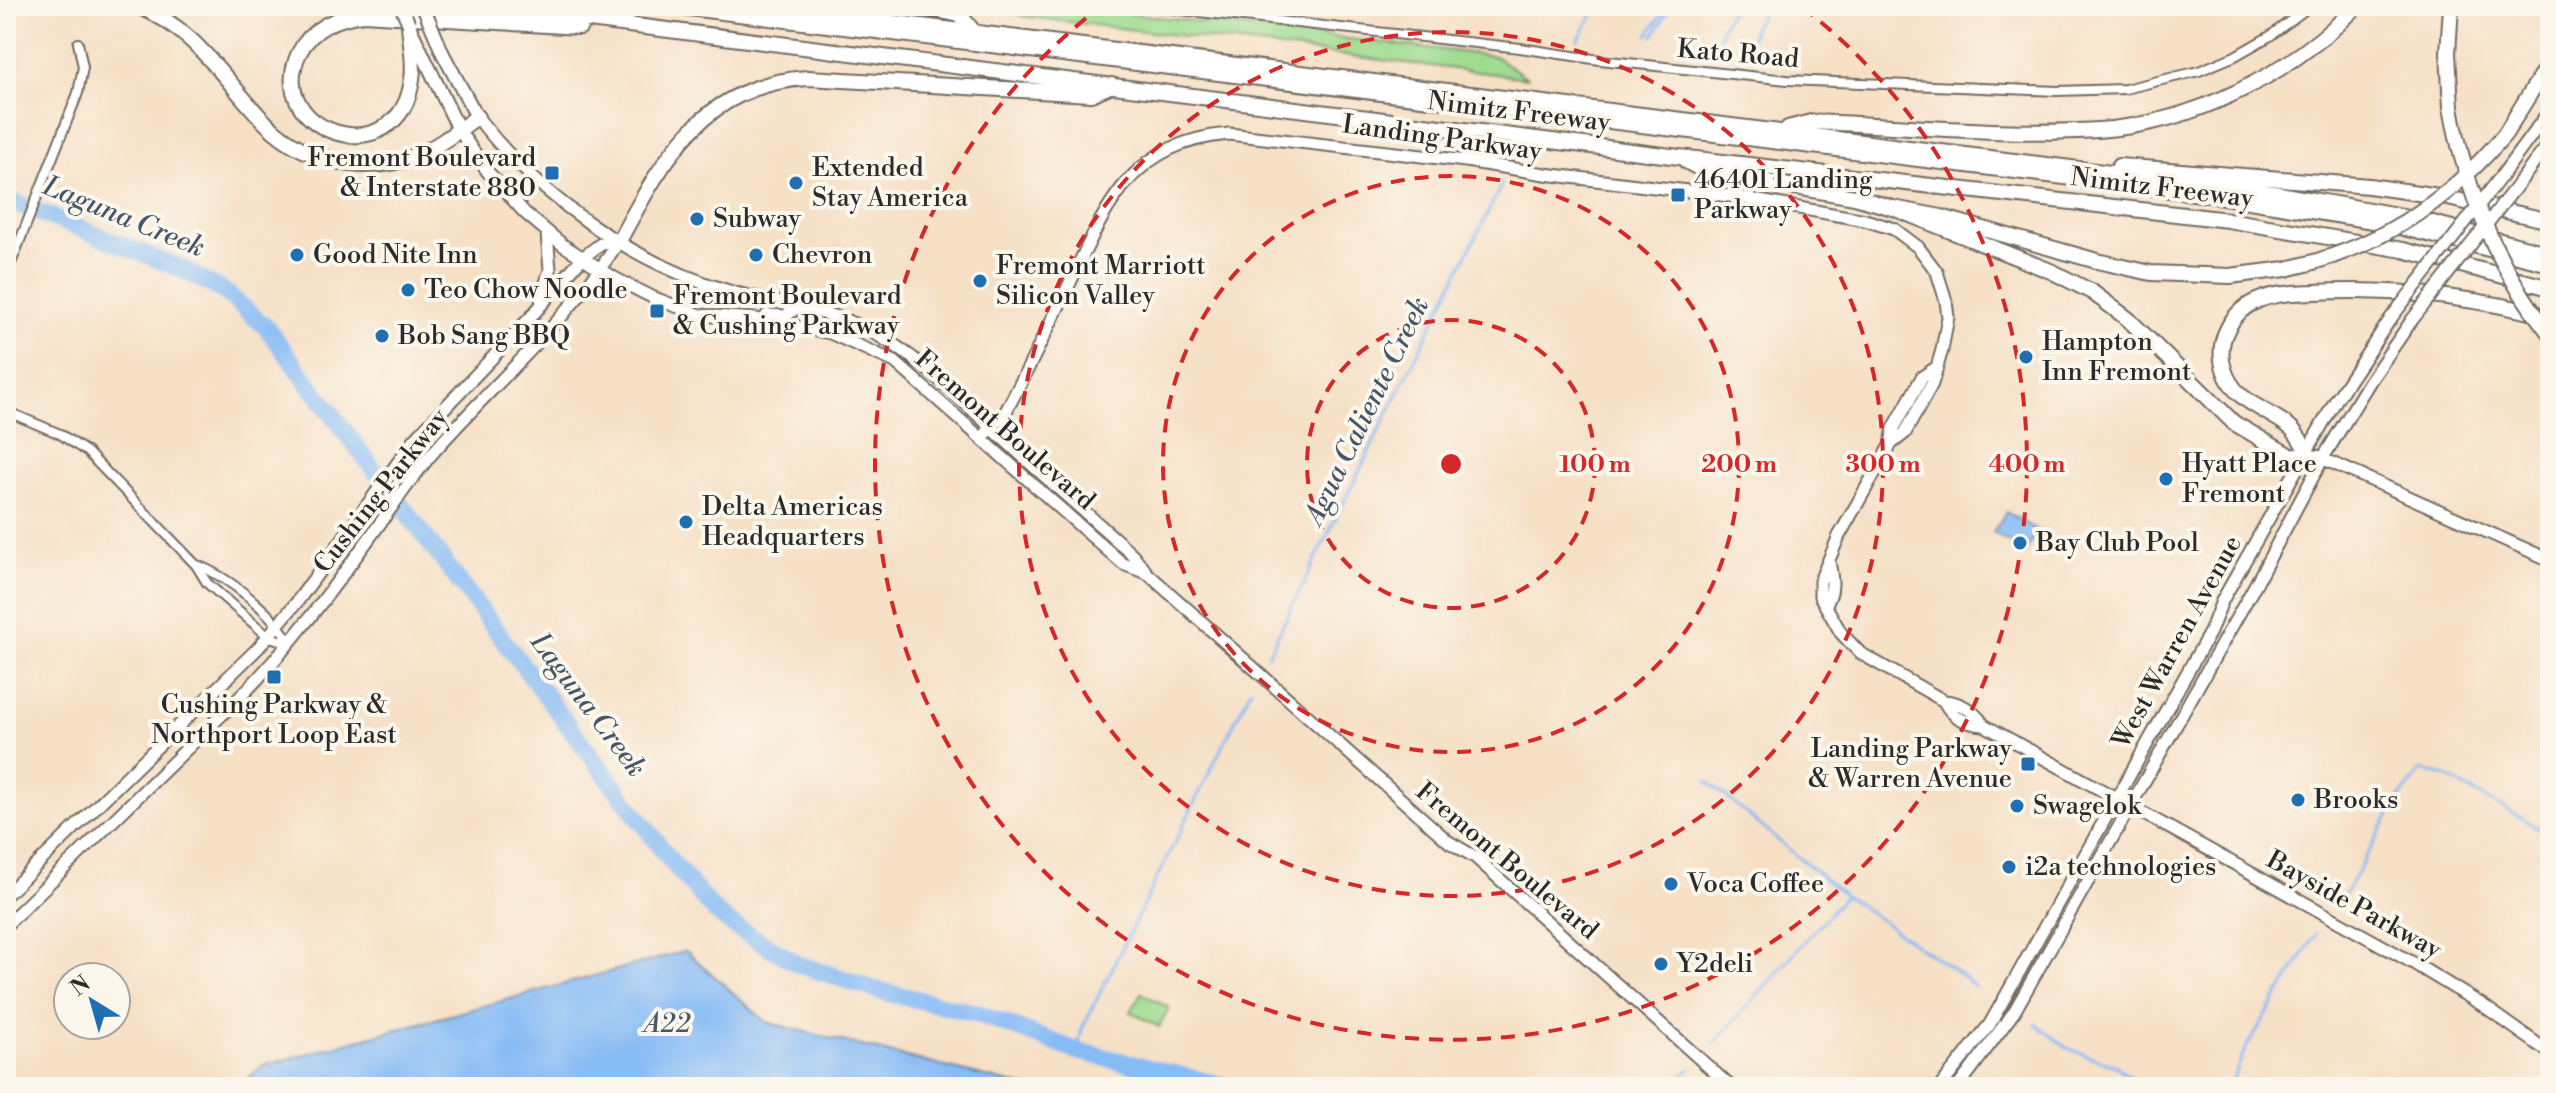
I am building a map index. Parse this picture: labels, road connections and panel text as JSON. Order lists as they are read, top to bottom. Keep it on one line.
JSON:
{"streets":{"highway":["Nimitz Freeway"],"main road":["Landing Parkway","Fremont Boulevard","Cushing Parkway","West Warren Avenue","Bayside Parkway"],"street":["Kato Road"]},"crossings":[["Landing Parkway","Fremont Boulevard"],["Landing Parkway","West Warren Avenue"],["Landing Parkway","Bayside Parkway"],["Fremont Boulevard","Cushing Parkway"],["West Warren Avenue","Bayside Parkway"]],"water":["Laguna Creek","Agua Caliente Creek","A22"],"places":{"transit":["Fremont Boulevard & Interstate 880","46401 Landing Parkway","Fremont Boulevard & Cushing Parkway","Cushing Parkway & Northport Loop East","Landing Parkway & Warren Avenue"],"other":["Extended Stay America","Subway","Good Nite Inn","Chevron","Fremont Marriott Silicon Valley","Teo Chow Noodle","Bob Sang BBQ","Hampton Inn Fremont","Hyatt Place Fremont","Delta Americas Headquarters","Bay Club Pool","Brooks","Swagelok","i2a technologies","Voca Coffee","Y2deli"]},"north":"top left","rings":["100 m","200 m","300 m","400 m"]}
